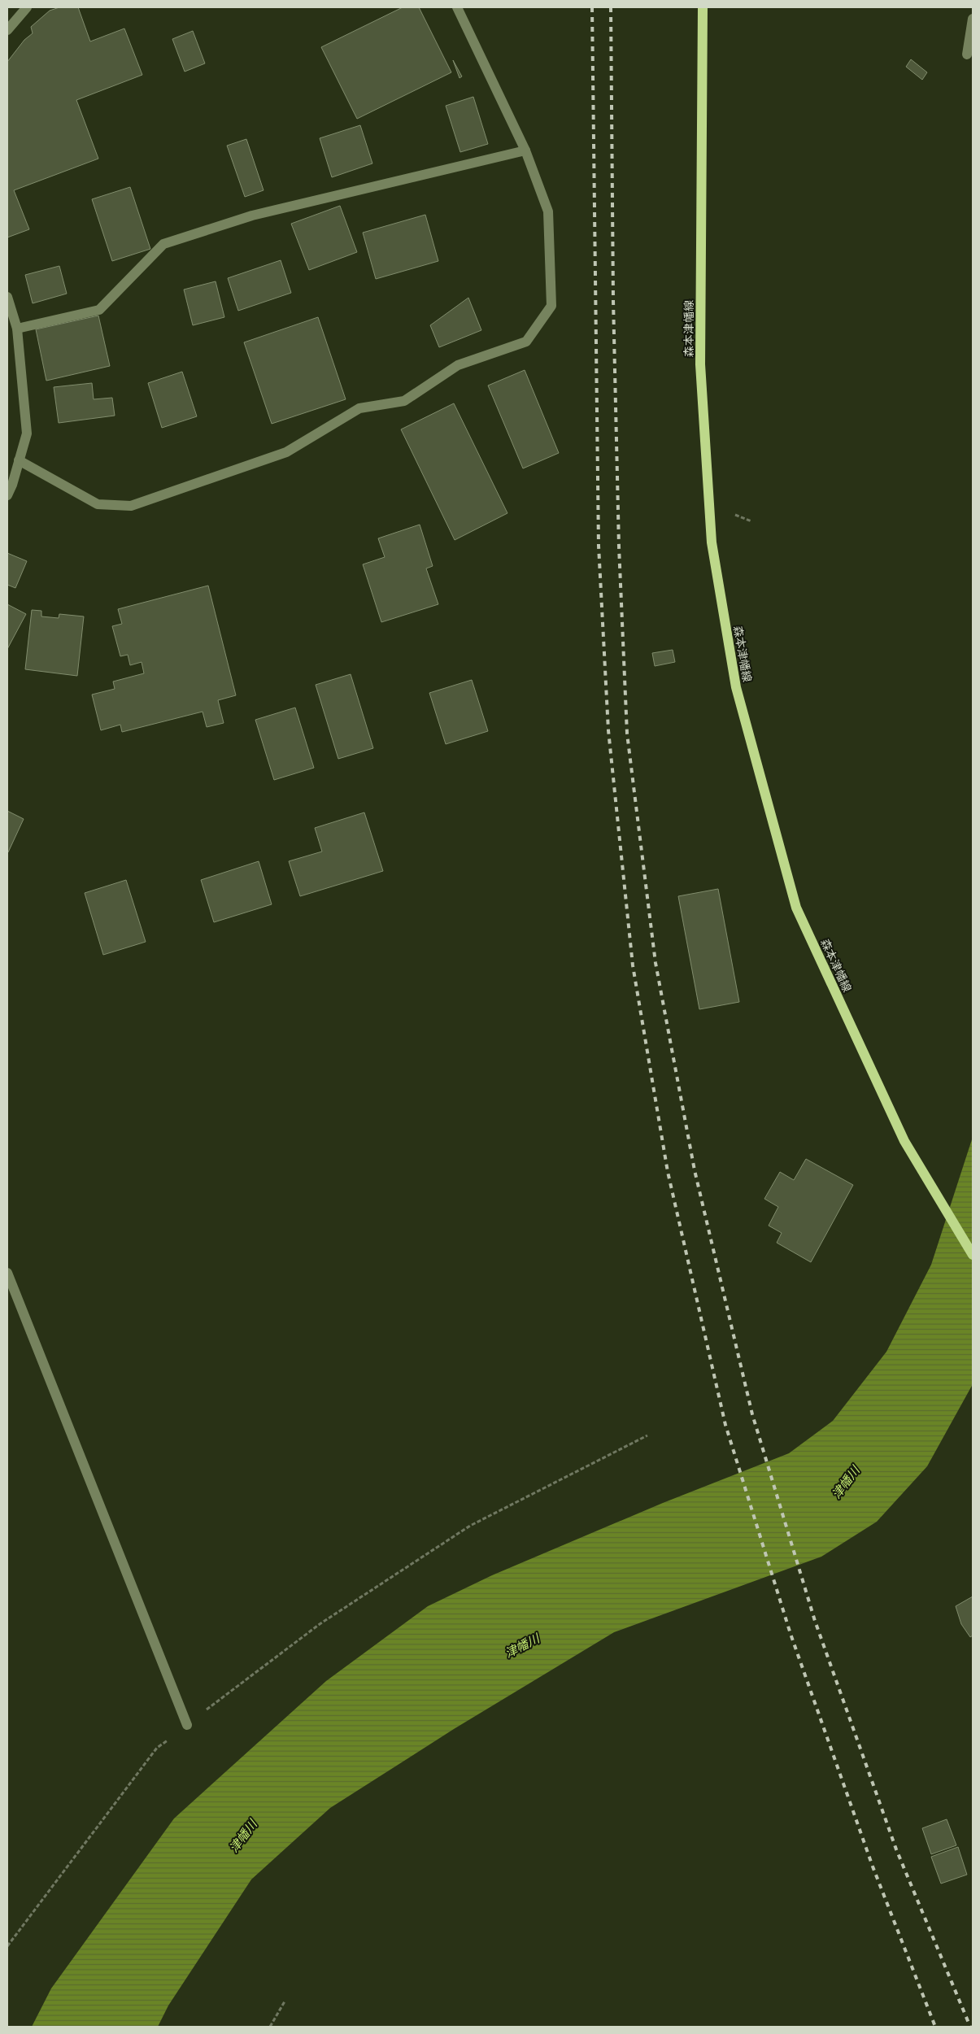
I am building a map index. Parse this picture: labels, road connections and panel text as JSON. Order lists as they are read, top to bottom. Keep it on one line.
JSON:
{"streets":{"main road":["森本津幡線"]},"water":["津幡川"]}
